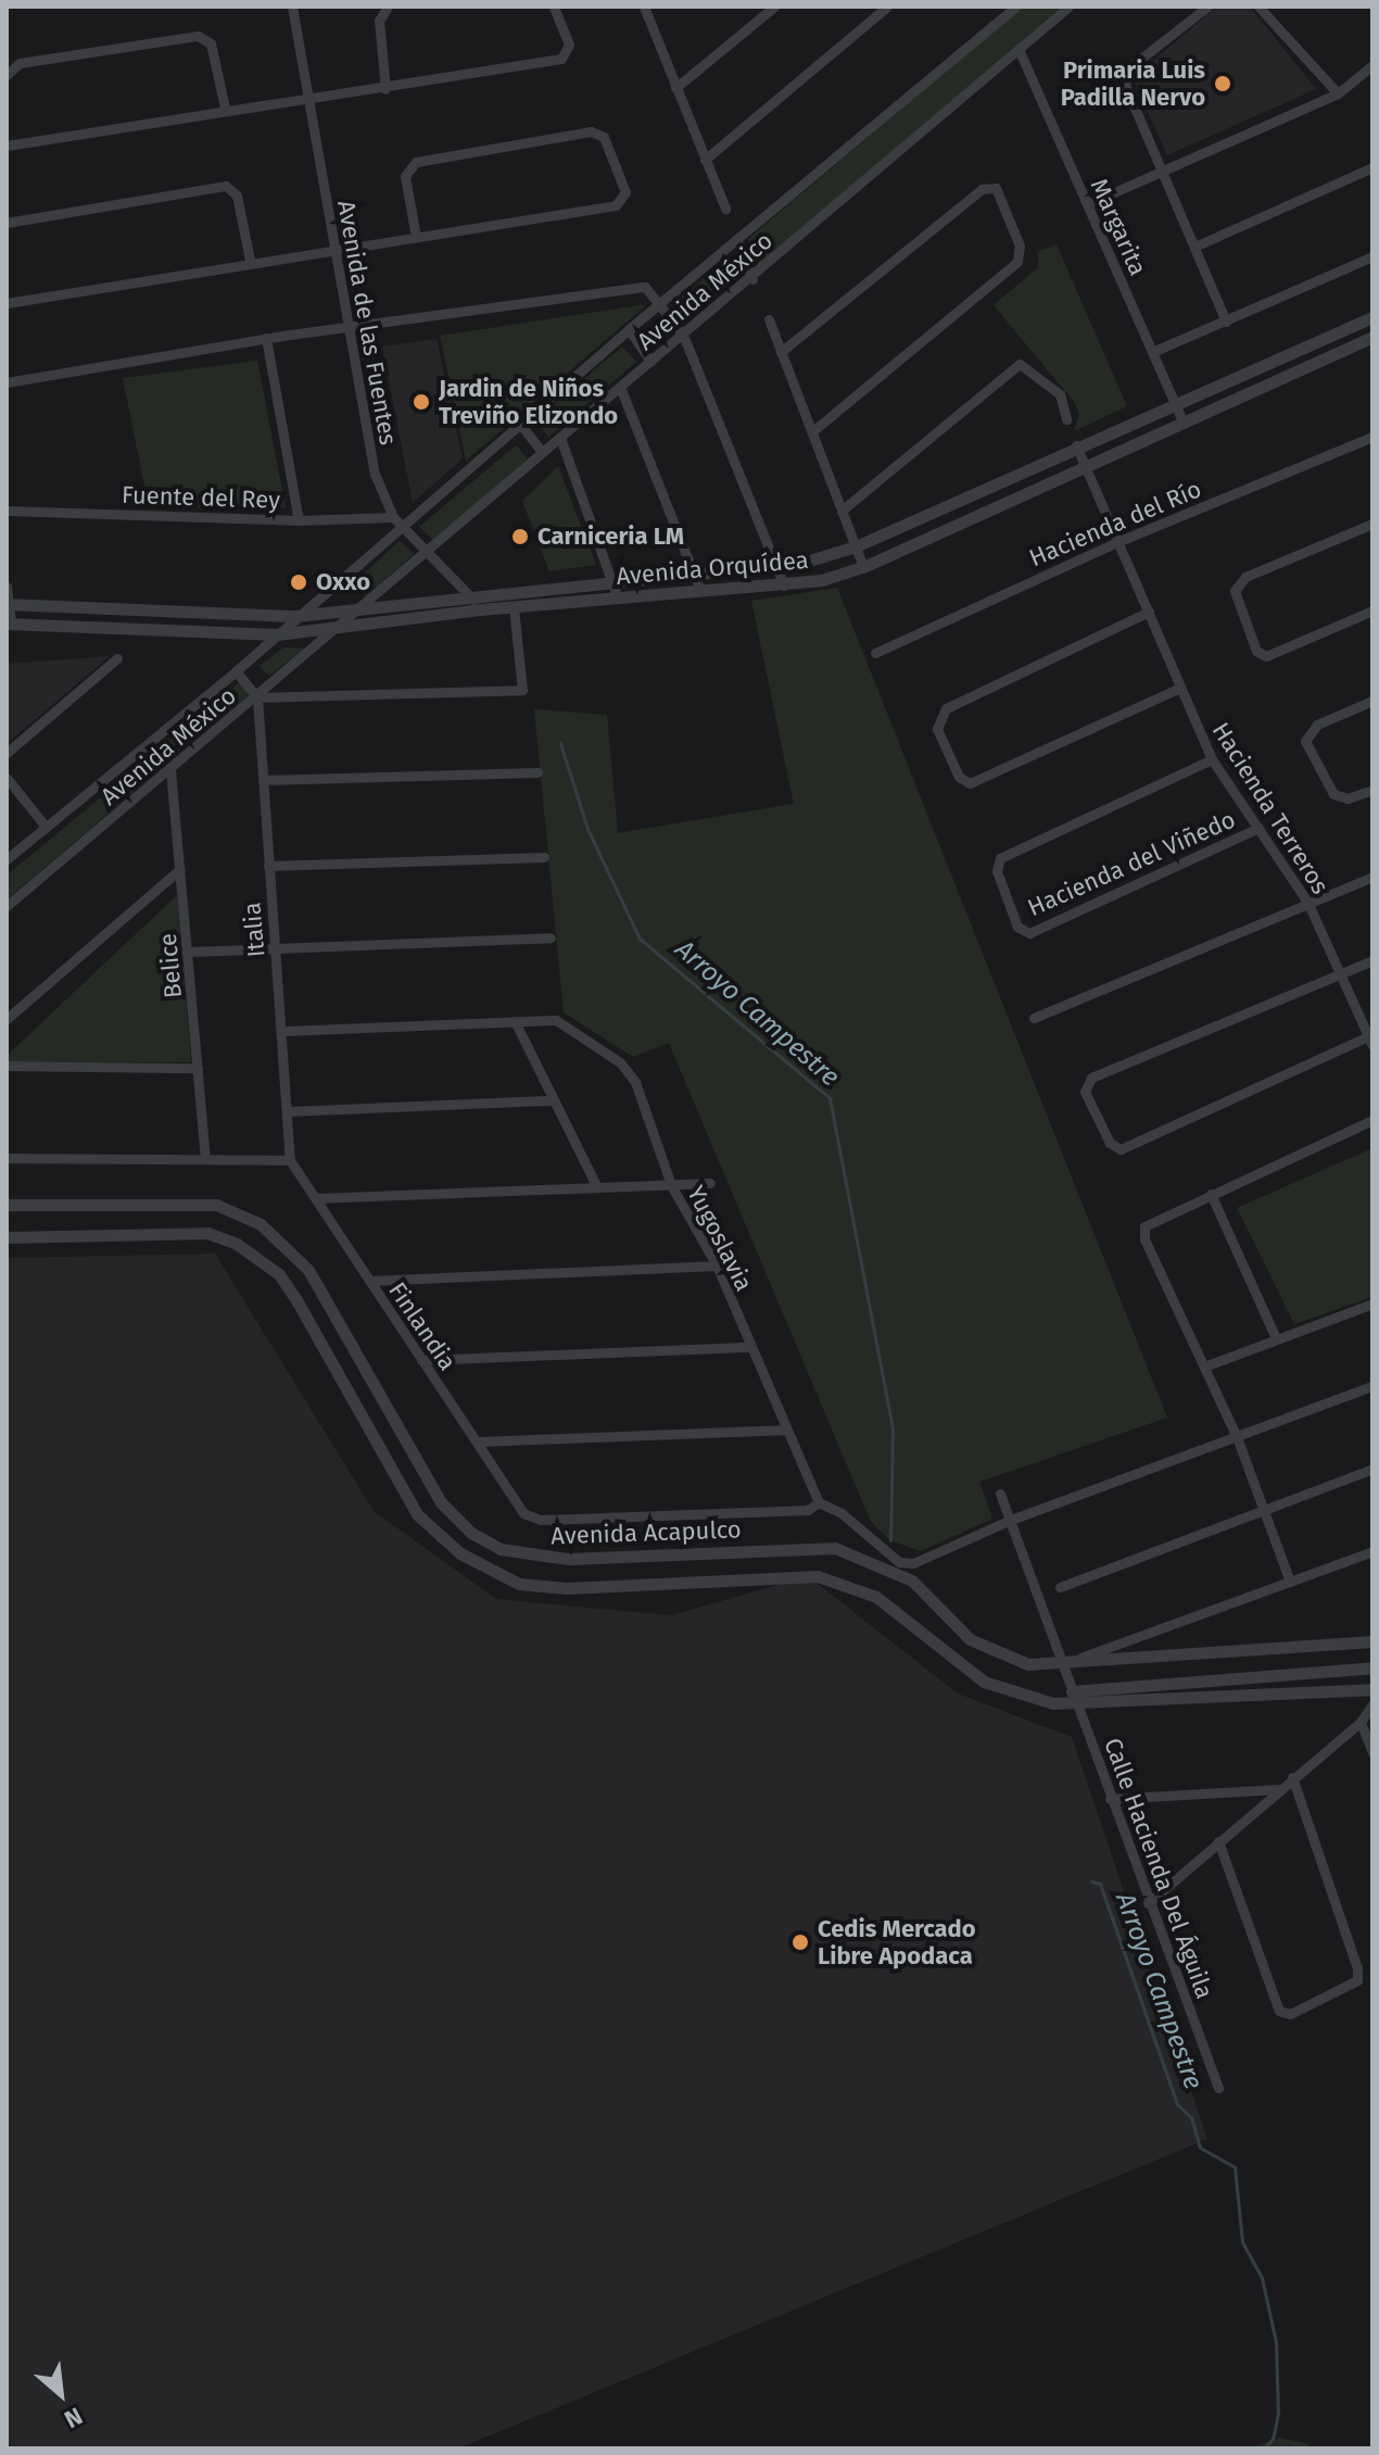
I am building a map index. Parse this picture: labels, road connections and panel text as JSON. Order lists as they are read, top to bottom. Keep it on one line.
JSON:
{"streets":{"street":["Margarita","Avenida México","Avenida de las Fuentes","Fuente del Rey","Hacienda del Río","Avenida Orquídea","Hacienda Terreros","Hacienda del Viñedo","Italia","Belice","Yugoslavia","Finlandia","Avenida Acapulco","Calle Hacienda Del Águila"]},"crossings":[["Margarita","Avenida México"],["Margarita","Avenida Orquídea"],["Avenida México","Avenida de las Fuentes"],["Avenida México","Fuente del Rey"],["Avenida México","Avenida Orquídea"],["Avenida México","Italia"],["Avenida México","Belice"],["Avenida de las Fuentes","Fuente del Rey"],["Avenida de las Fuentes","Avenida Orquídea"],["Hacienda del Río","Hacienda Terreros"],["Avenida Orquídea","Hacienda Terreros"],["Hacienda Terreros","Hacienda del Viñedo"],["Italia","Finlandia"],["Yugoslavia","Finlandia"],["Avenida Acapulco","Calle Hacienda Del Águila"]],"water":["Arroyo Campestre"],"places":["Primaria Luis Padilla Nervo","Jardin de Niños Treviño Elizondo","Carniceria LM","Oxxo","Cedis Mercado Libre Apodaca"],"north":"bottom right"}
